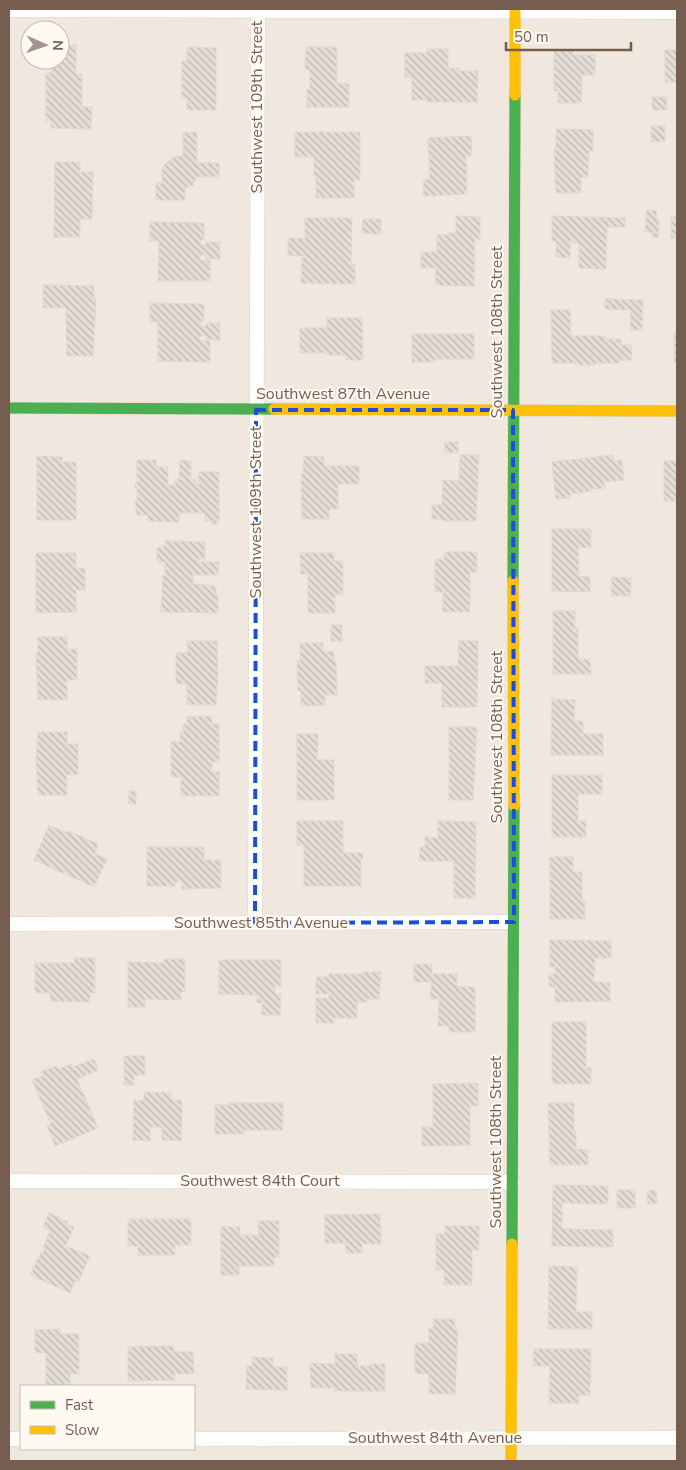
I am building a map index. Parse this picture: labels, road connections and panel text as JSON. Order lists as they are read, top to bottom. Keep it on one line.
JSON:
{"streets":{"street":["Southwest 109th Street","Southwest 108th Street","Southwest 87th Avenue","Southwest 85th Avenue","Southwest 84th Court","Southwest 84th Avenue"]},"crossings":[["Southwest 109th Street","Southwest 87th Avenue"],["Southwest 109th Street","Southwest 85th Avenue"],["Southwest 108th Street","Southwest 87th Avenue"],["Southwest 108th Street","Southwest 85th Avenue"],["Southwest 108th Street","Southwest 84th Court"],["Southwest 108th Street","Southwest 84th Avenue"]],"legend":["Fast","Slow"],"scale_bar":"50 m","north":"right"}
